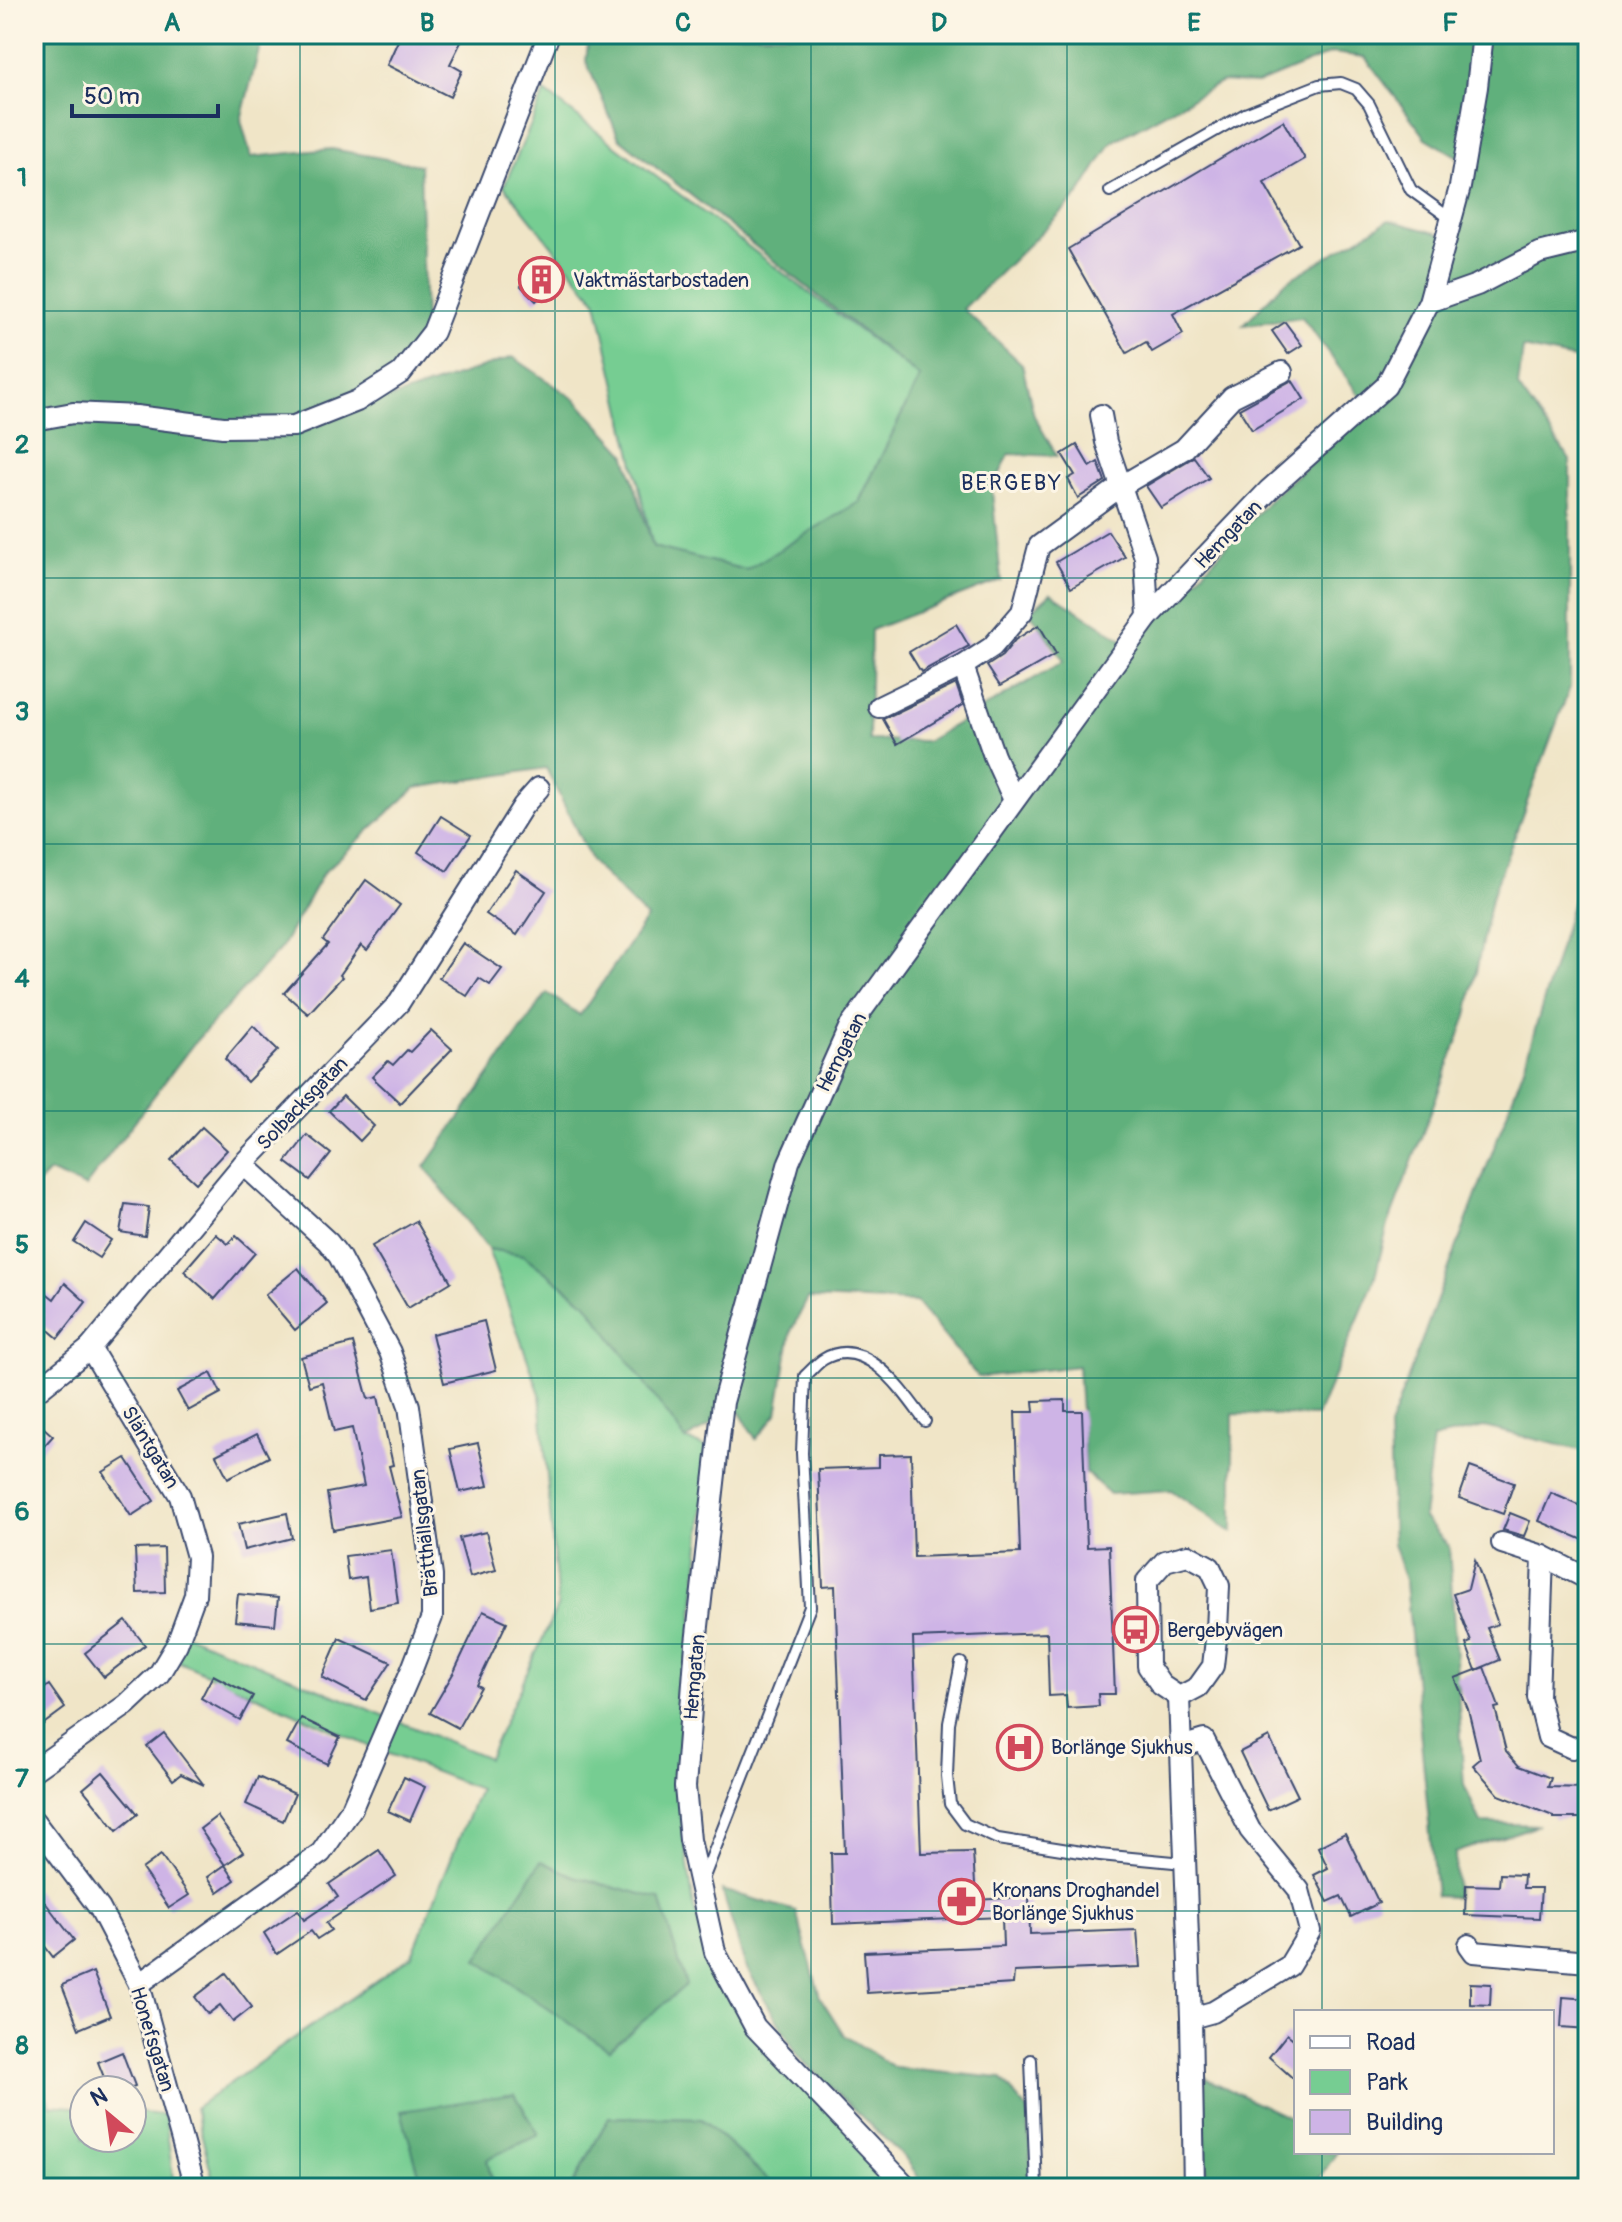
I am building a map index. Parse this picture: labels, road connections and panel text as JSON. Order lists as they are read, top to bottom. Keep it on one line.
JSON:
{"streets":{"street":["Hemgatan","Solbacksgatan","Släntgatan","Brätthällsgatan","Honefsgatan"]},"crossings":[["Solbacksgatan","Släntgatan"],["Solbacksgatan","Brätthällsgatan"],["Brätthällsgatan","Honefsgatan"]],"districts":["BERGEBY"],"places":{"building":["Vaktmästarbostaden"],"bus stop":["Bergebyvägen"],"hospital":["Borlänge Sjukhus"],"pharmacy":["Kronans Droghandel Borlänge Sjukhus"]},"legend":["Road","Park","Building"],"scale_bar":"50 m","north":"top left","grid":{"columns":["A","B","C","D","E","F"],"rows":["1","2","3","4","5","6","7","8"]}}
